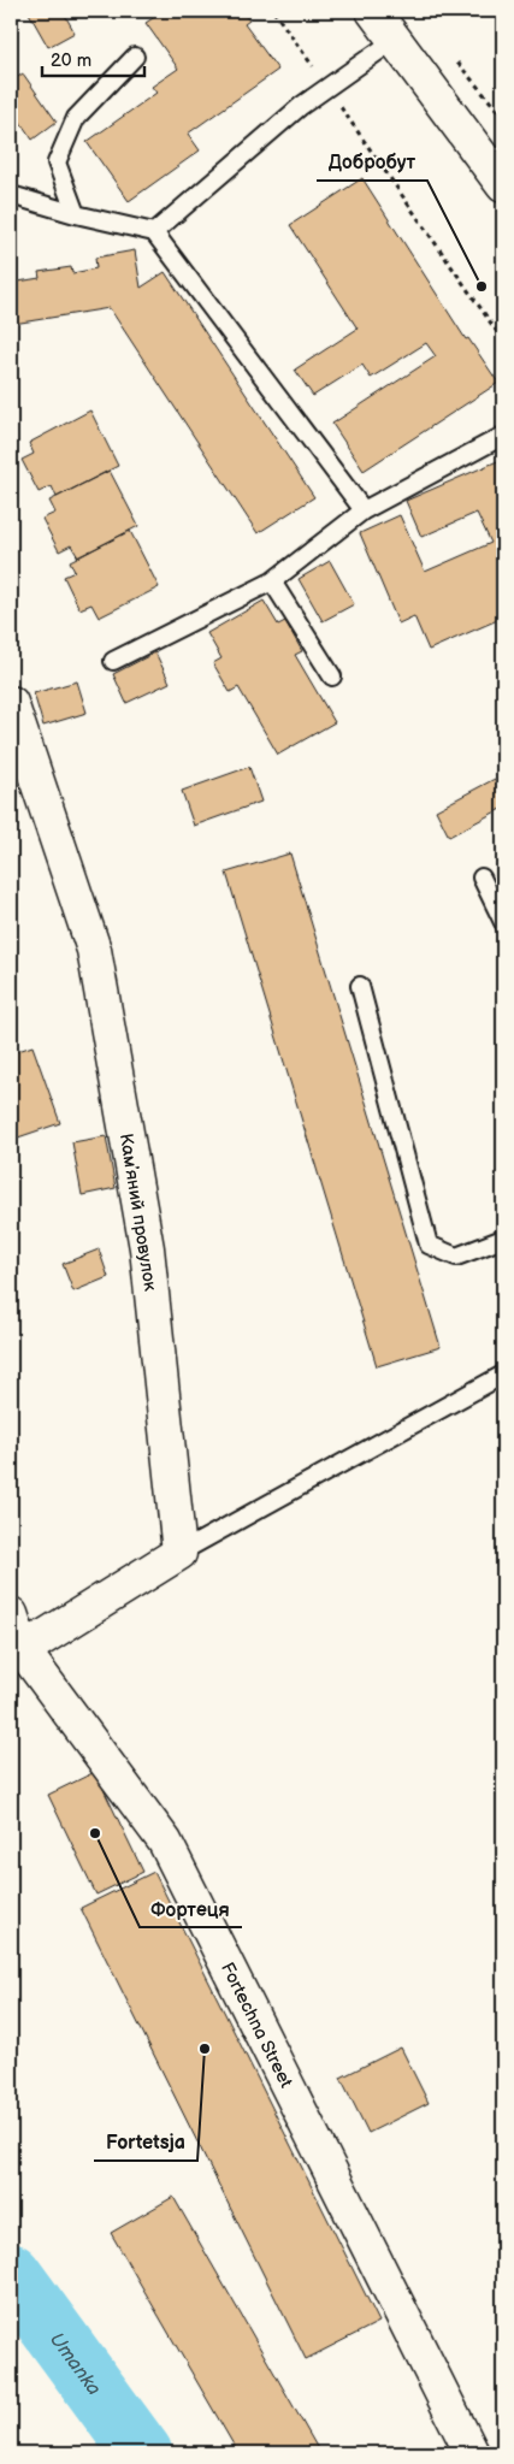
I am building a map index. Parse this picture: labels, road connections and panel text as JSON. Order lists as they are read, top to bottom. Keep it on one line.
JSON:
{"streets":{"street":["Камʼяний провулок","Fortechna Street"]},"water":["Umanka"],"places":["Добробут","Фортеця","Fortetsja"],"scale_bar":"20 m"}
